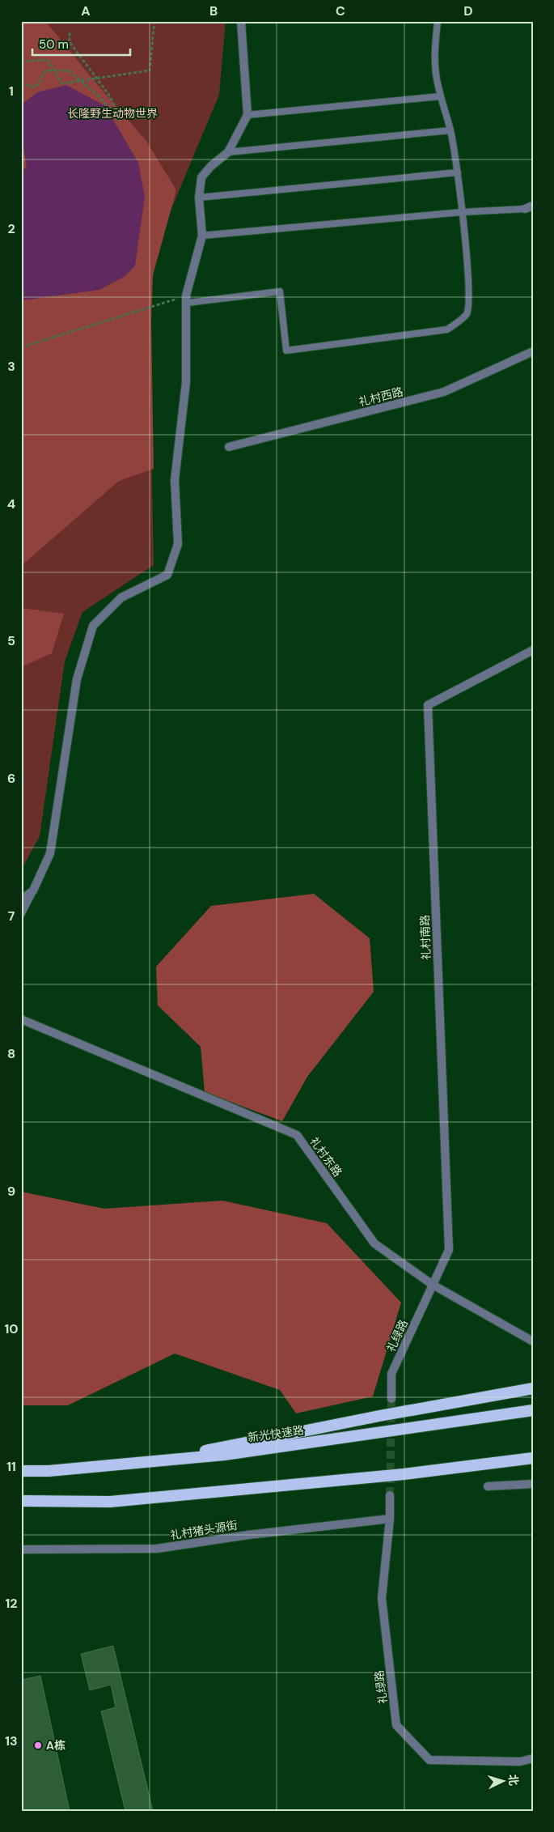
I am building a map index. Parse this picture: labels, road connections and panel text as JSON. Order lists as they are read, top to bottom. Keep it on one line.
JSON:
{"streets":{"highway":["新光快速路"],"street":["礼村西路","礼村南路","礼村东路","礼绿路","礼村猪头源街"]},"crossings":[["礼村南路","礼村东路"],["礼村南路","礼绿路"],["礼村东路","礼绿路"],["礼绿路","礼村猪头源街"]],"parks":["长隆野生动物世界"],"places":["A栋"],"scale_bar":"50 m","north":"right","grid":{"columns":["A","B","C","D"],"rows":["1","2","3","4","5","6","7","8","9","10","11","12","13"]}}
